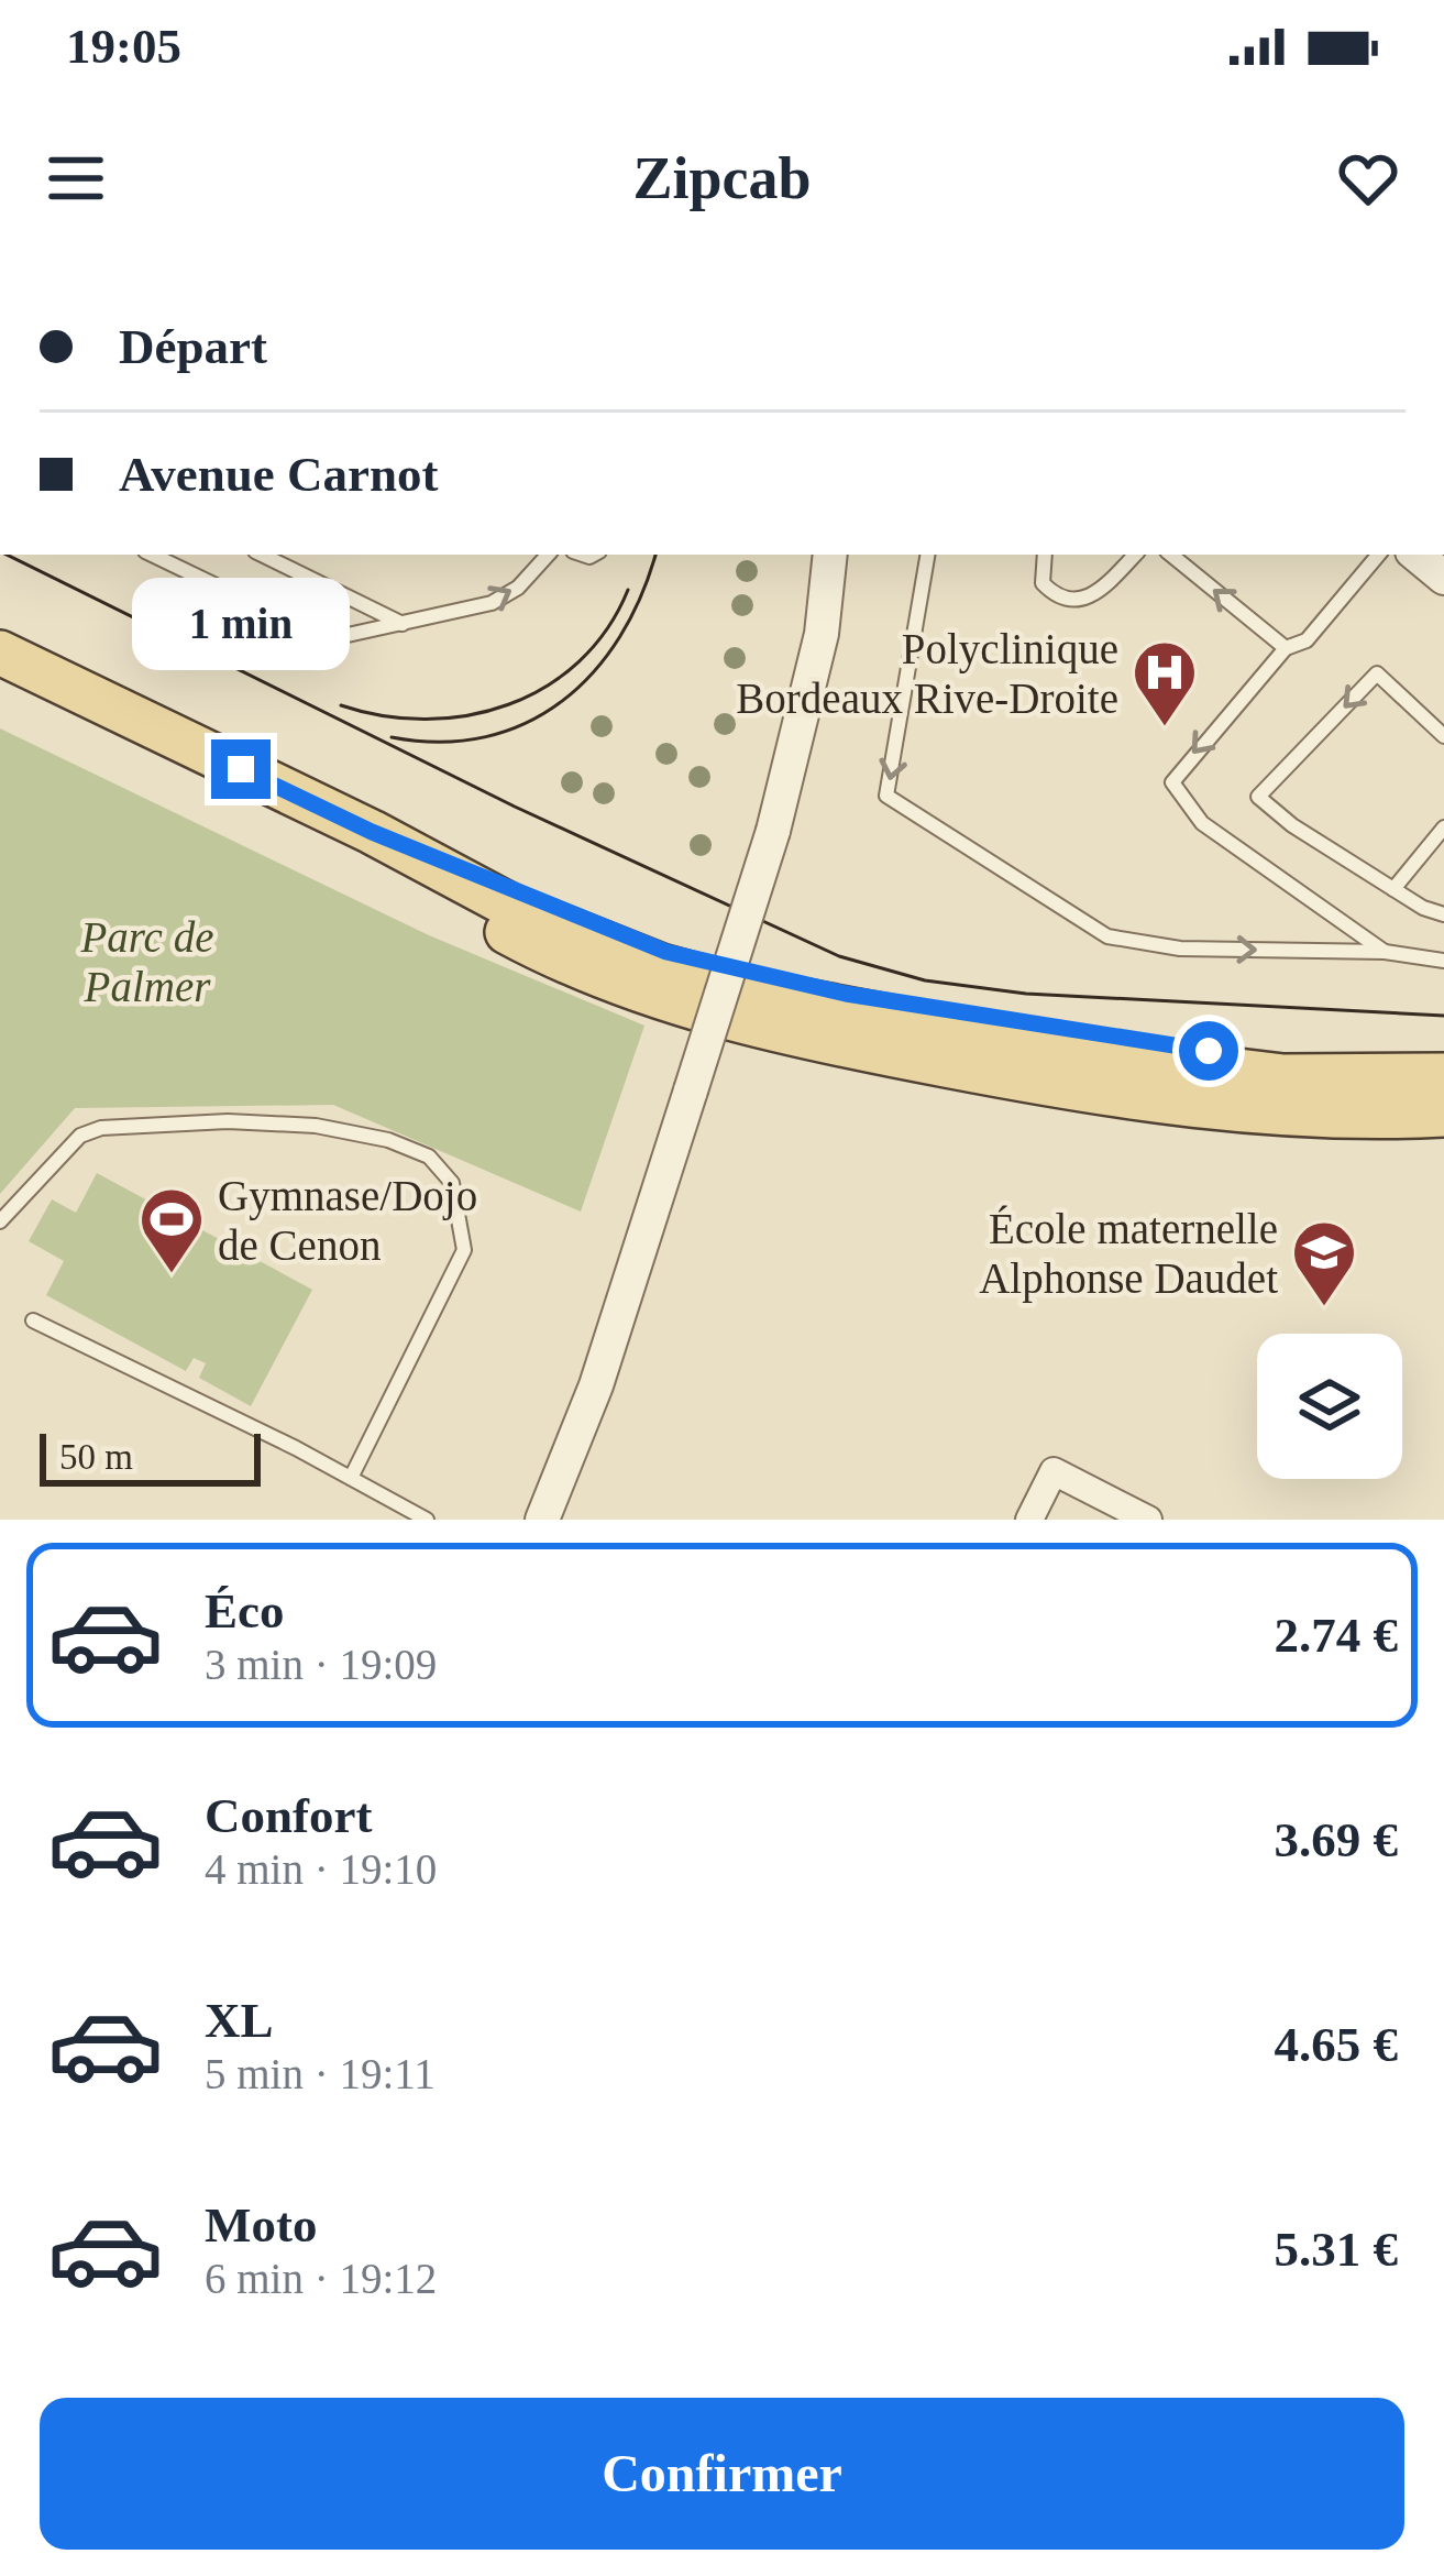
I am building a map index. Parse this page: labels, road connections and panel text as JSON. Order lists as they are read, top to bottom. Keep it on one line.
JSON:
{"parks":["Parc de Palmer"],"places":{"hospital":["Polyclinique Bordeaux Rive-Droite"],"sports":["Gymnase/Dojo de Cenon"],"school or university":["École maternelle Alphonse Daudet"]},"scale_bar":"50 m","page":{"status":"19:05","header":"Zipcab","banner":["Départ","Avenue Carnot"],"bubble":"1 min","scale":"50 m","list":[{"name":"Éco","note":"3 min · 19:09","value":"2.74 €"},{"name":"Confort","note":"4 min · 19:10","value":"3.69 €"},{"name":"XL","note":"5 min · 19:11","value":"4.65 €"},{"name":"Moto","note":"6 min · 19:12","value":"5.31 €"}],"buttons":"Confirmer"}}
